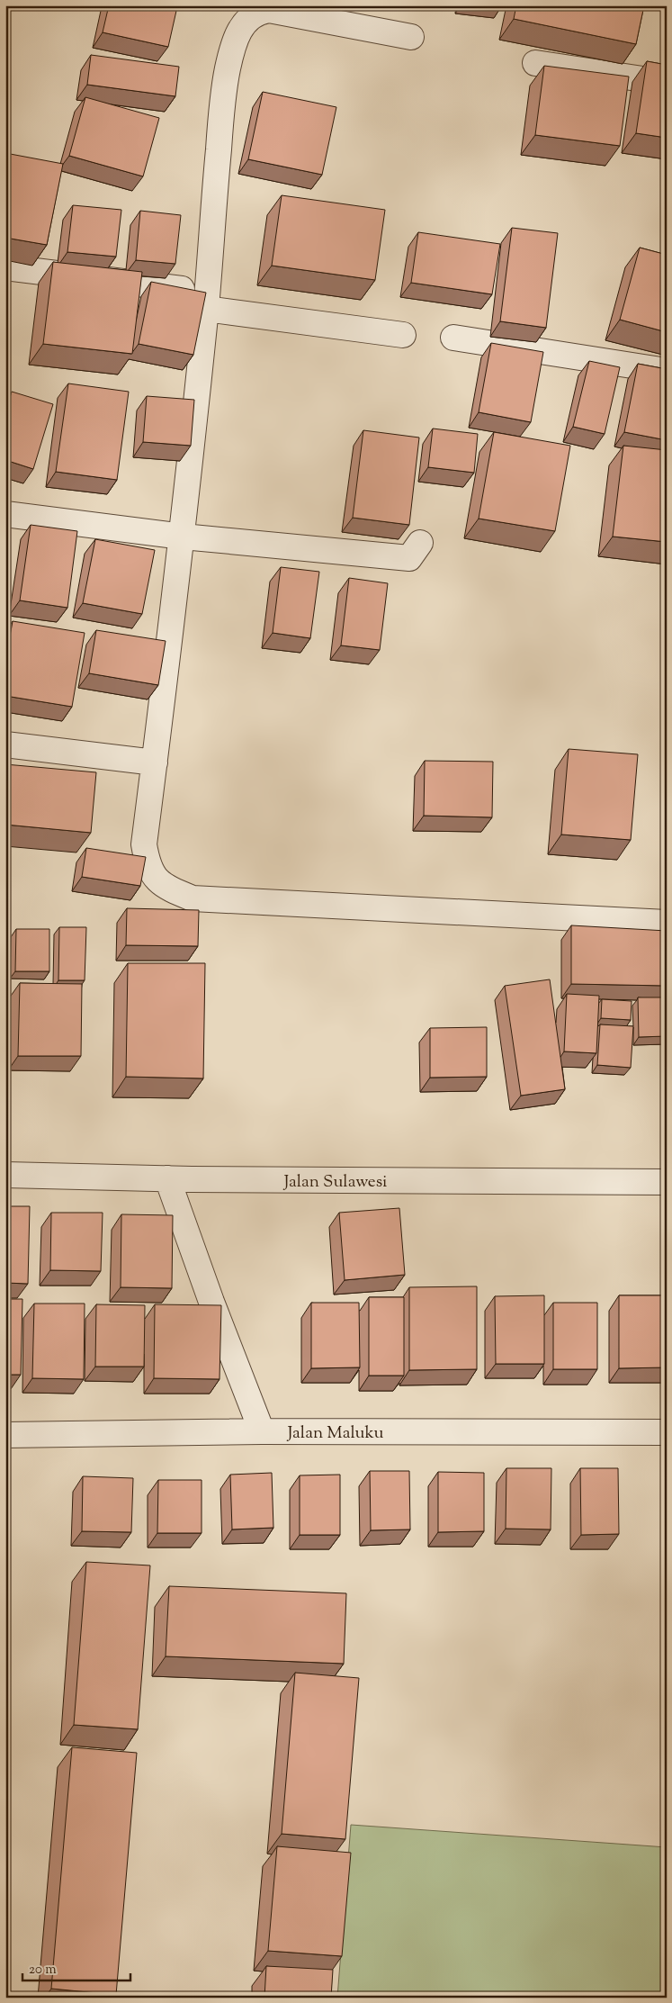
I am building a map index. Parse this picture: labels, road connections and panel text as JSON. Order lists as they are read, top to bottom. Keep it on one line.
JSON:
{"streets":{"street":["Jalan Sulawesi","Jalan Maluku"]},"scale_bar":"20 m"}
